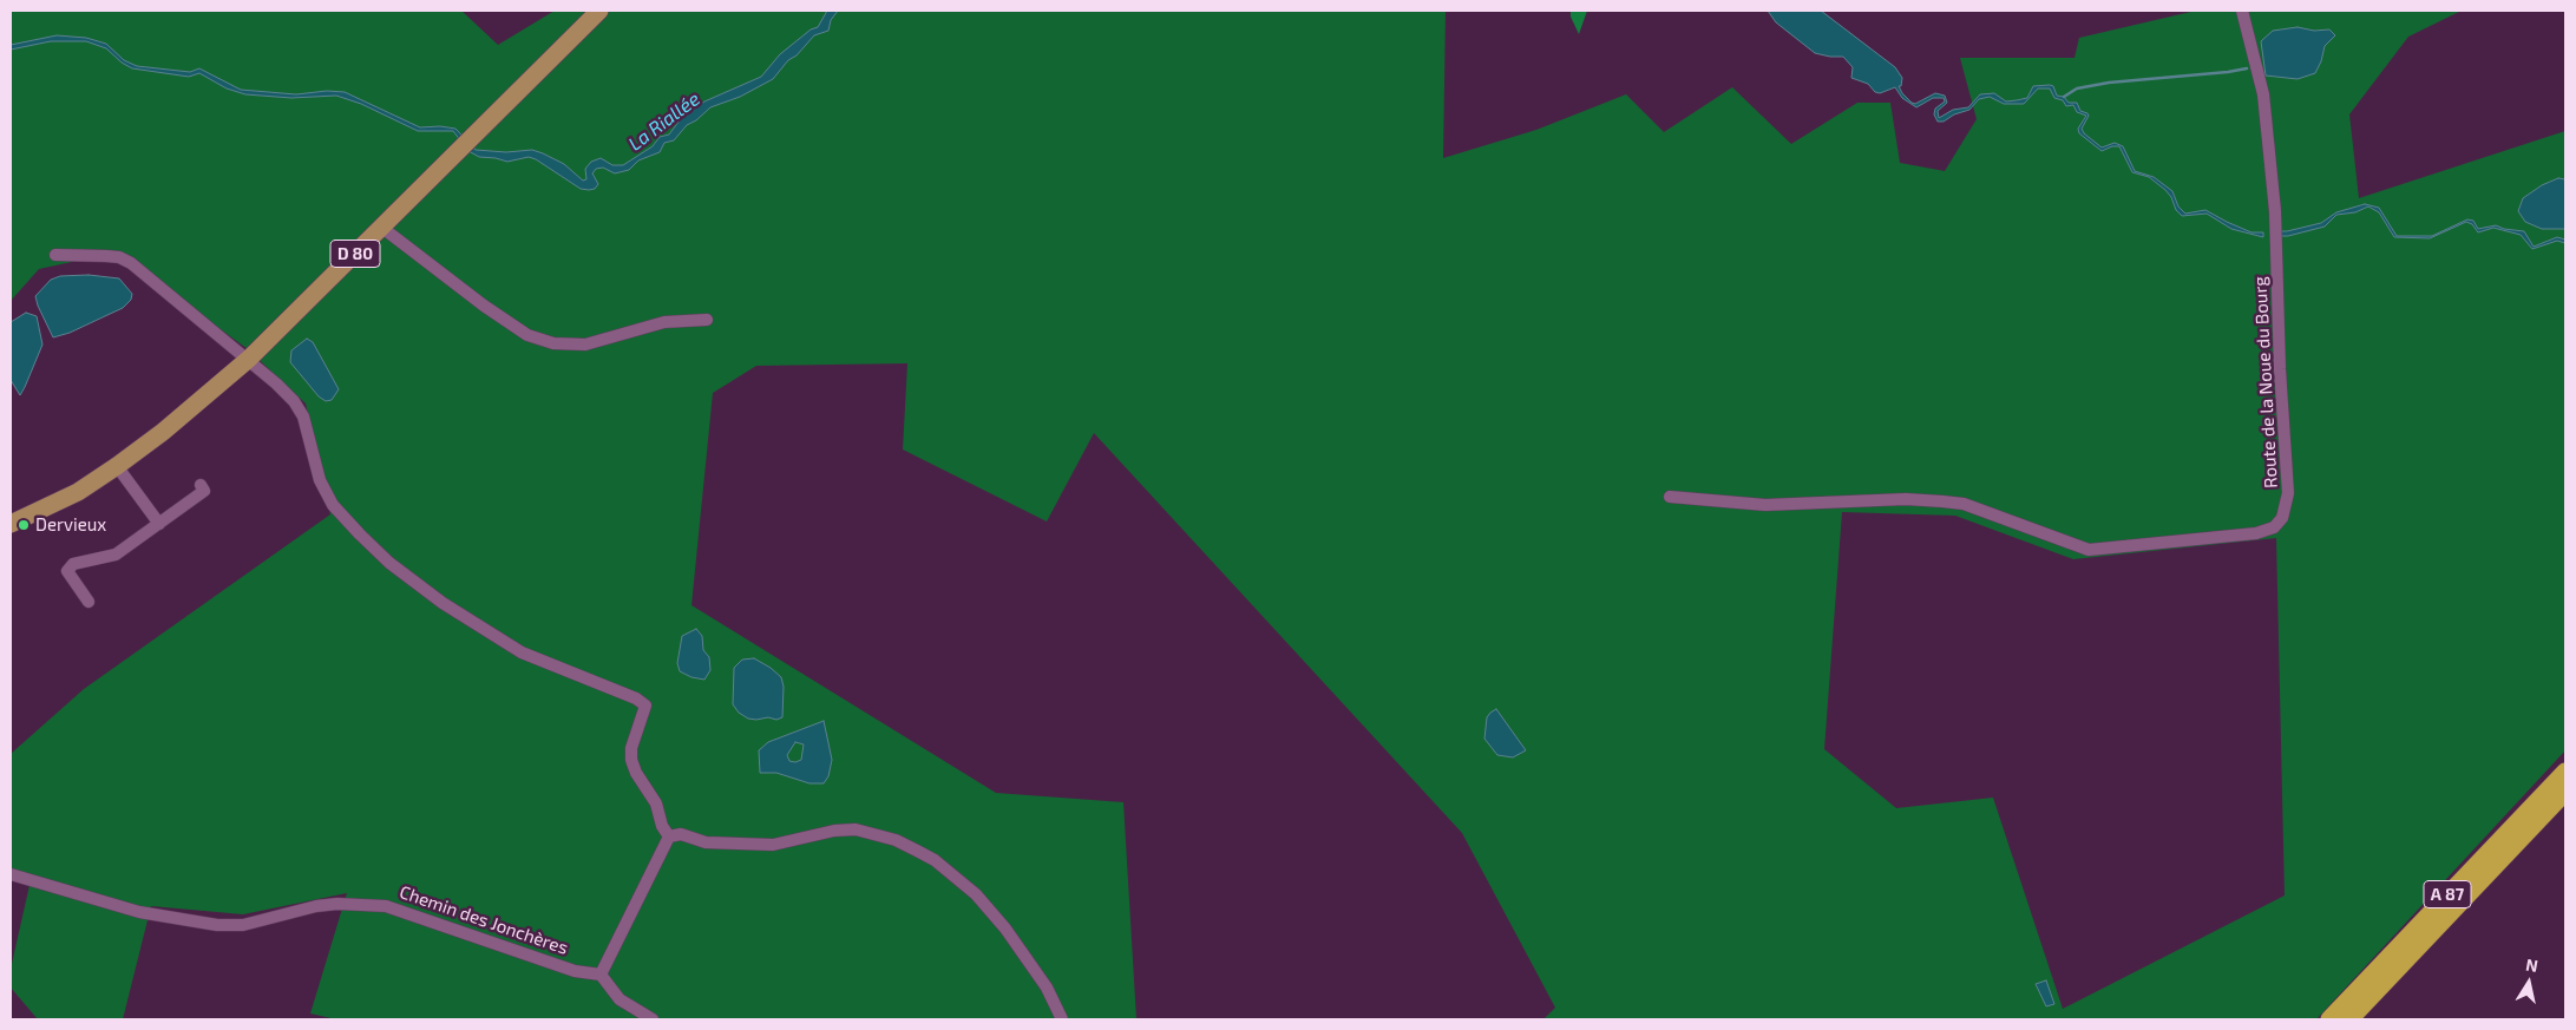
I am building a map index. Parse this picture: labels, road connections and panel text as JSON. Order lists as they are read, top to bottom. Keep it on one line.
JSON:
{"streets":{"highway":["A 87"],"main road":["D 80"],"street":["Route de la Noue du Bourg","Chemin des Jonchères"]},"water":["La Riallée"],"places":["Dervieux"],"north":"top"}
